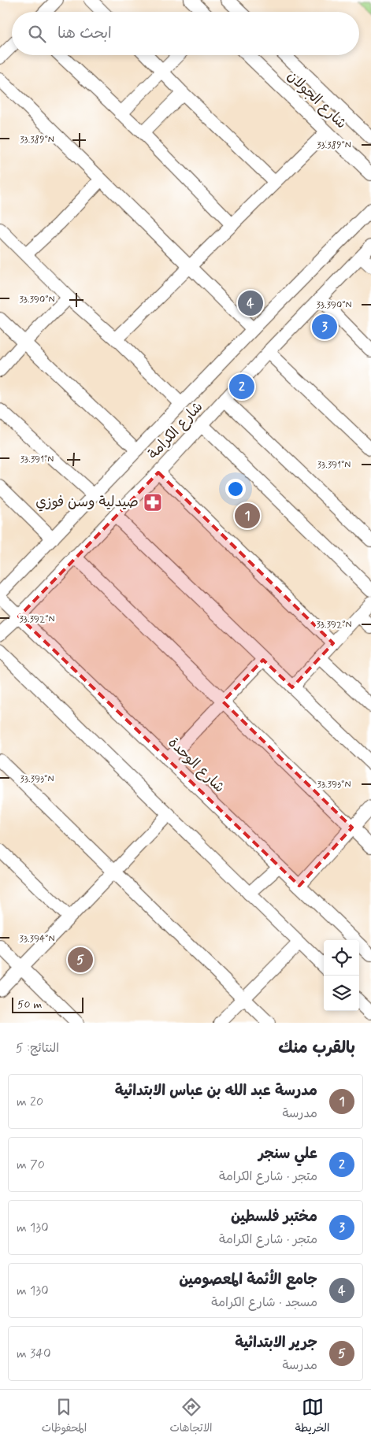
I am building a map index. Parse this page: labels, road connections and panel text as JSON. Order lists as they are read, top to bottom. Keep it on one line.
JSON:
{"streets":{"street":["شارع الجولان","شارع الكرامة","شارع الوحدة"]},"crossings":[["شارع الكرامة","شارع الوحدة"]],"places":{"pharmacy":["صيدلية وسن فوزي"]},"scale_bar":"50 m","page":{"search":"ابحث هنا","pins":["4","3","2","1","5"],"scale":"50 m","heading":["بالقرب منك","النتائج: 5"],"list":[{"mark":"1","name":"مدرسة عبد الله بن عباس الابتدائية","note":"مدرسة","value":"20 m"},{"mark":"2","name":"علي سنجر","note":"متجر · شارع الكرامة","value":"70 m"},{"mark":"3","name":"مختبر فلسطين","note":"متجر · شارع الكرامة","value":"130 m"},{"mark":"4","name":"جامع الأئمة المعصومين","note":"مسجد · شارع الكرامة","value":"130 m"},{"mark":"5","name":"جرير الابتدائية","note":"مدرسة","value":"340 m"}],"nav":["الخريطة","الاتجاهات","المحفوظات"]},"coordinates":["33.389°N","33.390°N","33.391°N","33.392°N","33.393°N","33.394°N"]}
